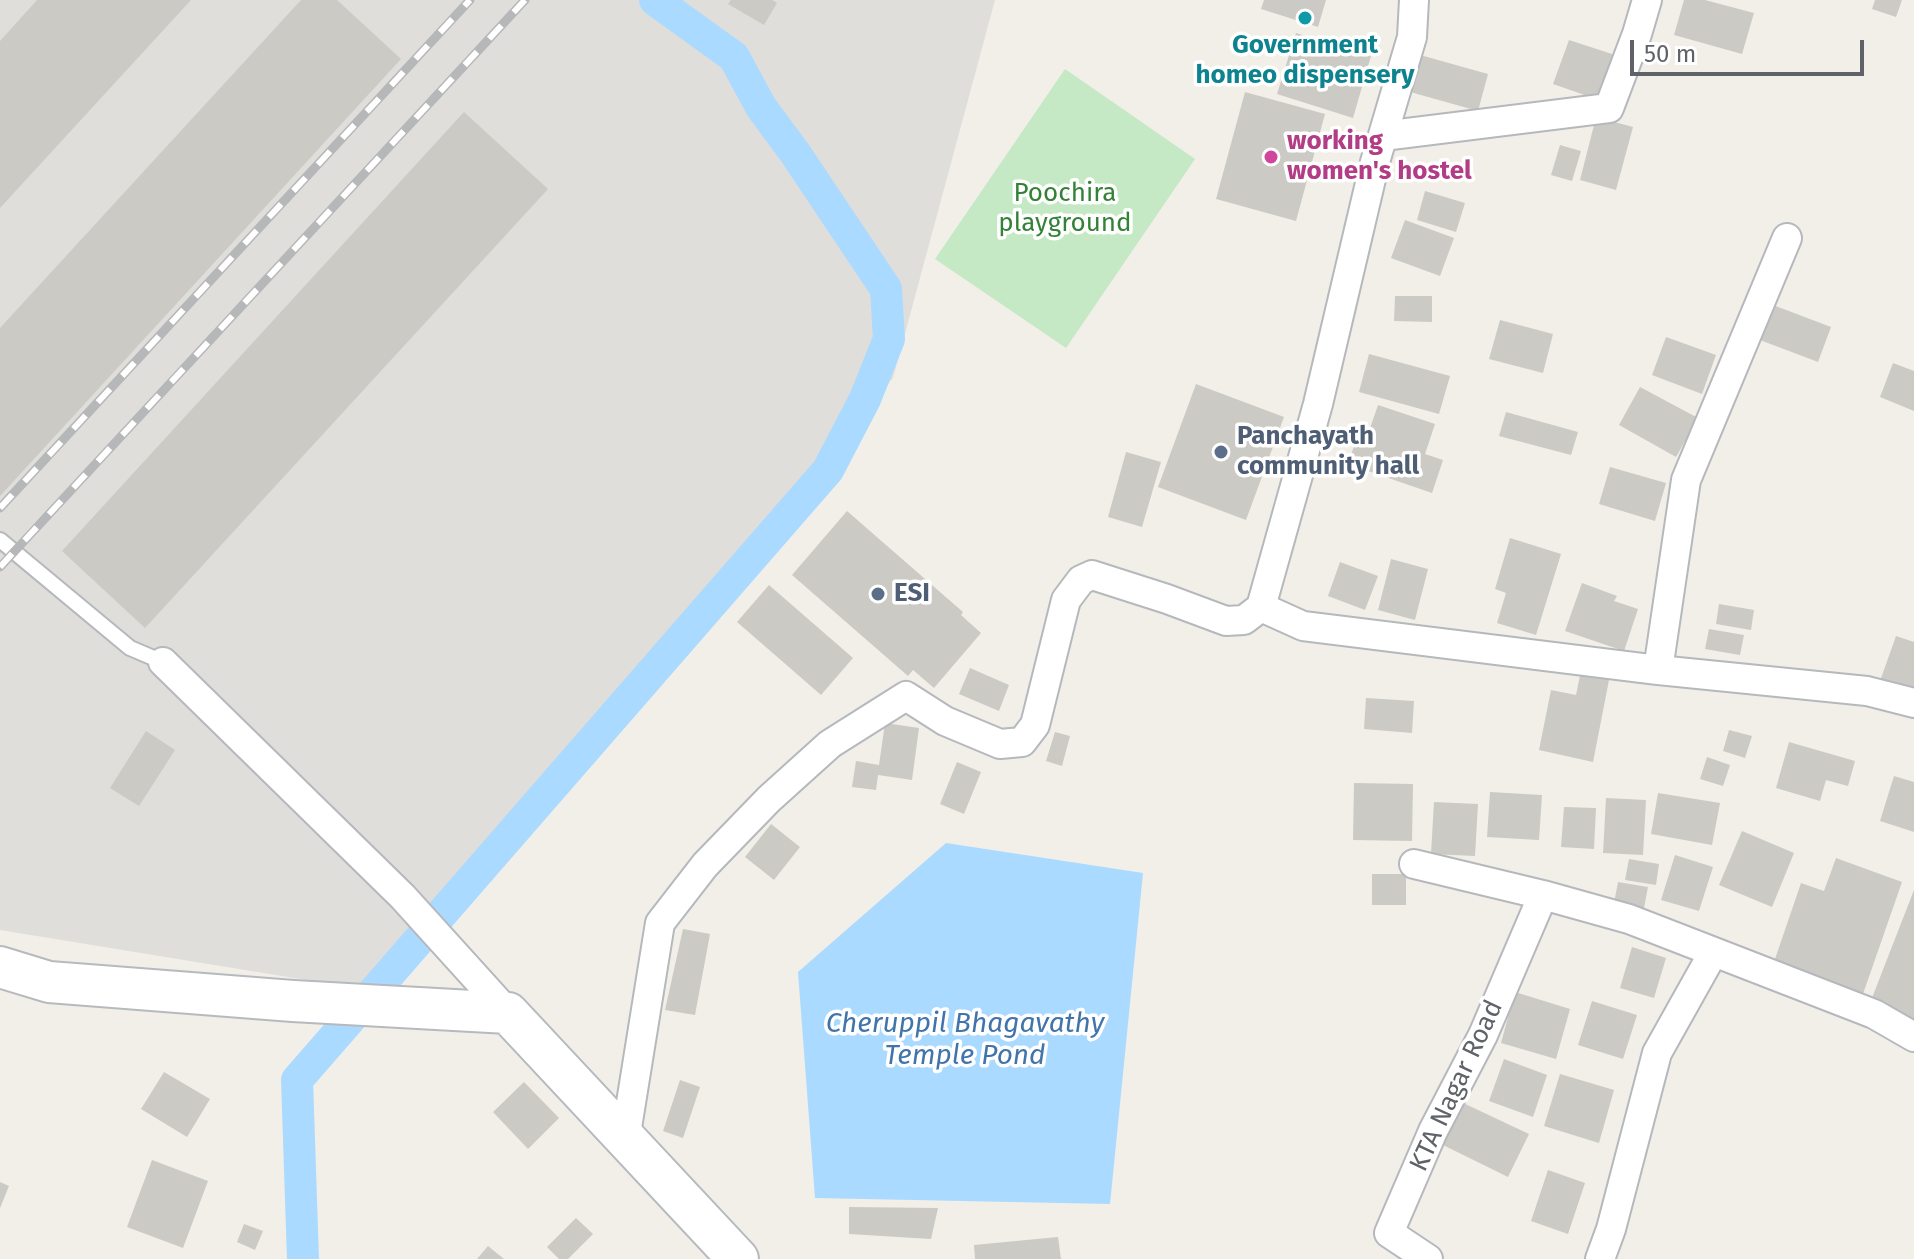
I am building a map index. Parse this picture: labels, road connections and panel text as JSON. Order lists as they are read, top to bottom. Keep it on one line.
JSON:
{"streets":{"street":["KTA Nagar Road"]},"water":["Cheruppil Bhagavathy Temple Pond"],"parks":["Poochira playground"],"places":["Government homeo dispensery","working women's hostel","Panchayath community hall","ESI"],"scale_bar":"50 m"}
